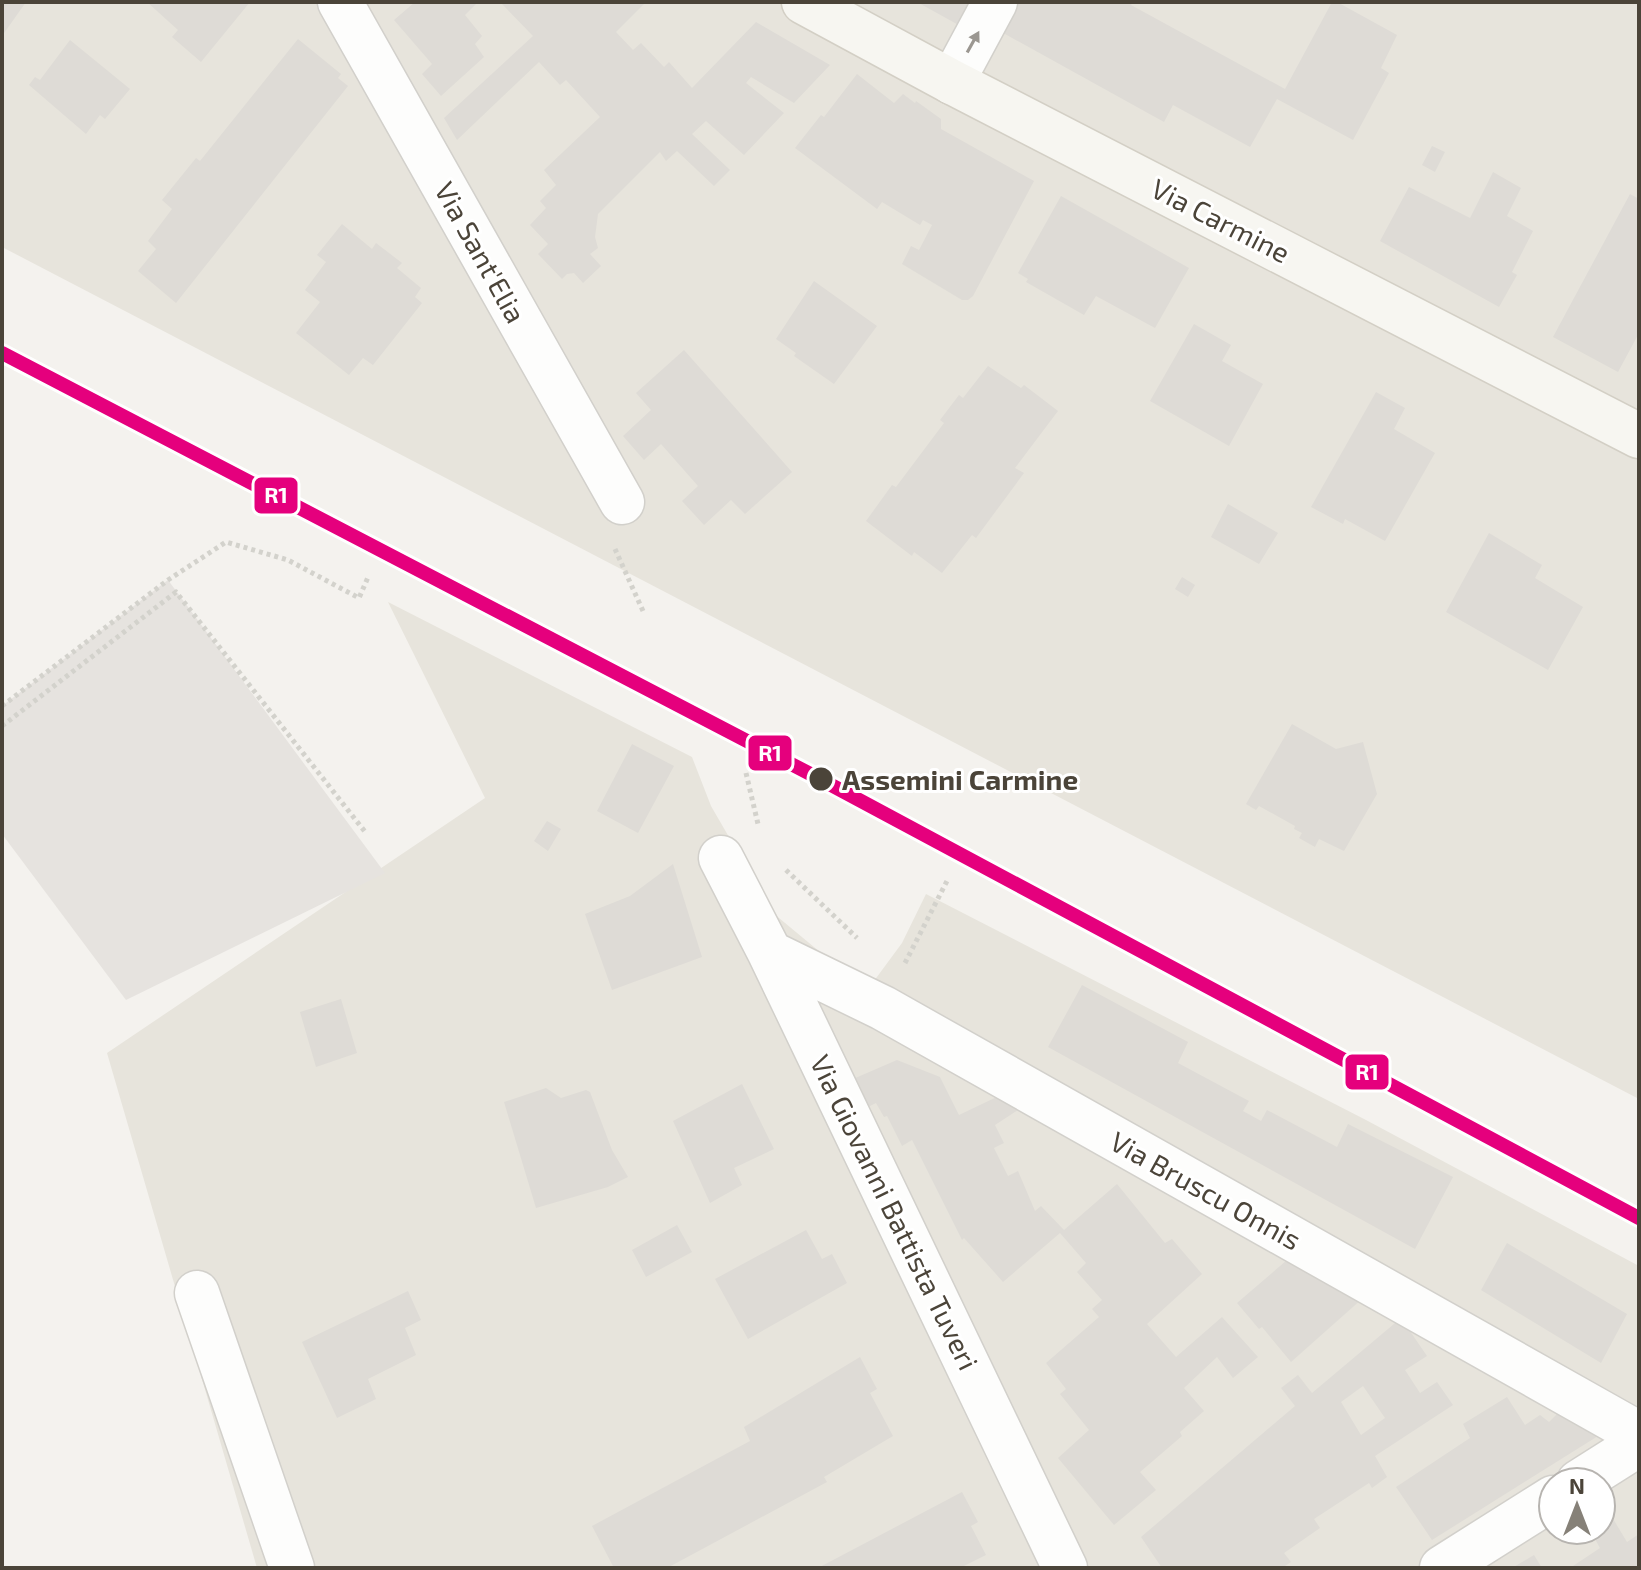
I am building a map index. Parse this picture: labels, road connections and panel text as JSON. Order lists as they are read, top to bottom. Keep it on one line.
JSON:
{"streets":{"main road":["Via Carmine"],"street":["Via Sant'Elia","Via Bruscu Onnis","Via Giovanni Battista Tuveri"]},"crossings":[["Via Bruscu Onnis","Via Giovanni Battista Tuveri"]],"places":["Assemini Carmine"],"lines":["transit line R1"],"north":"top"}
